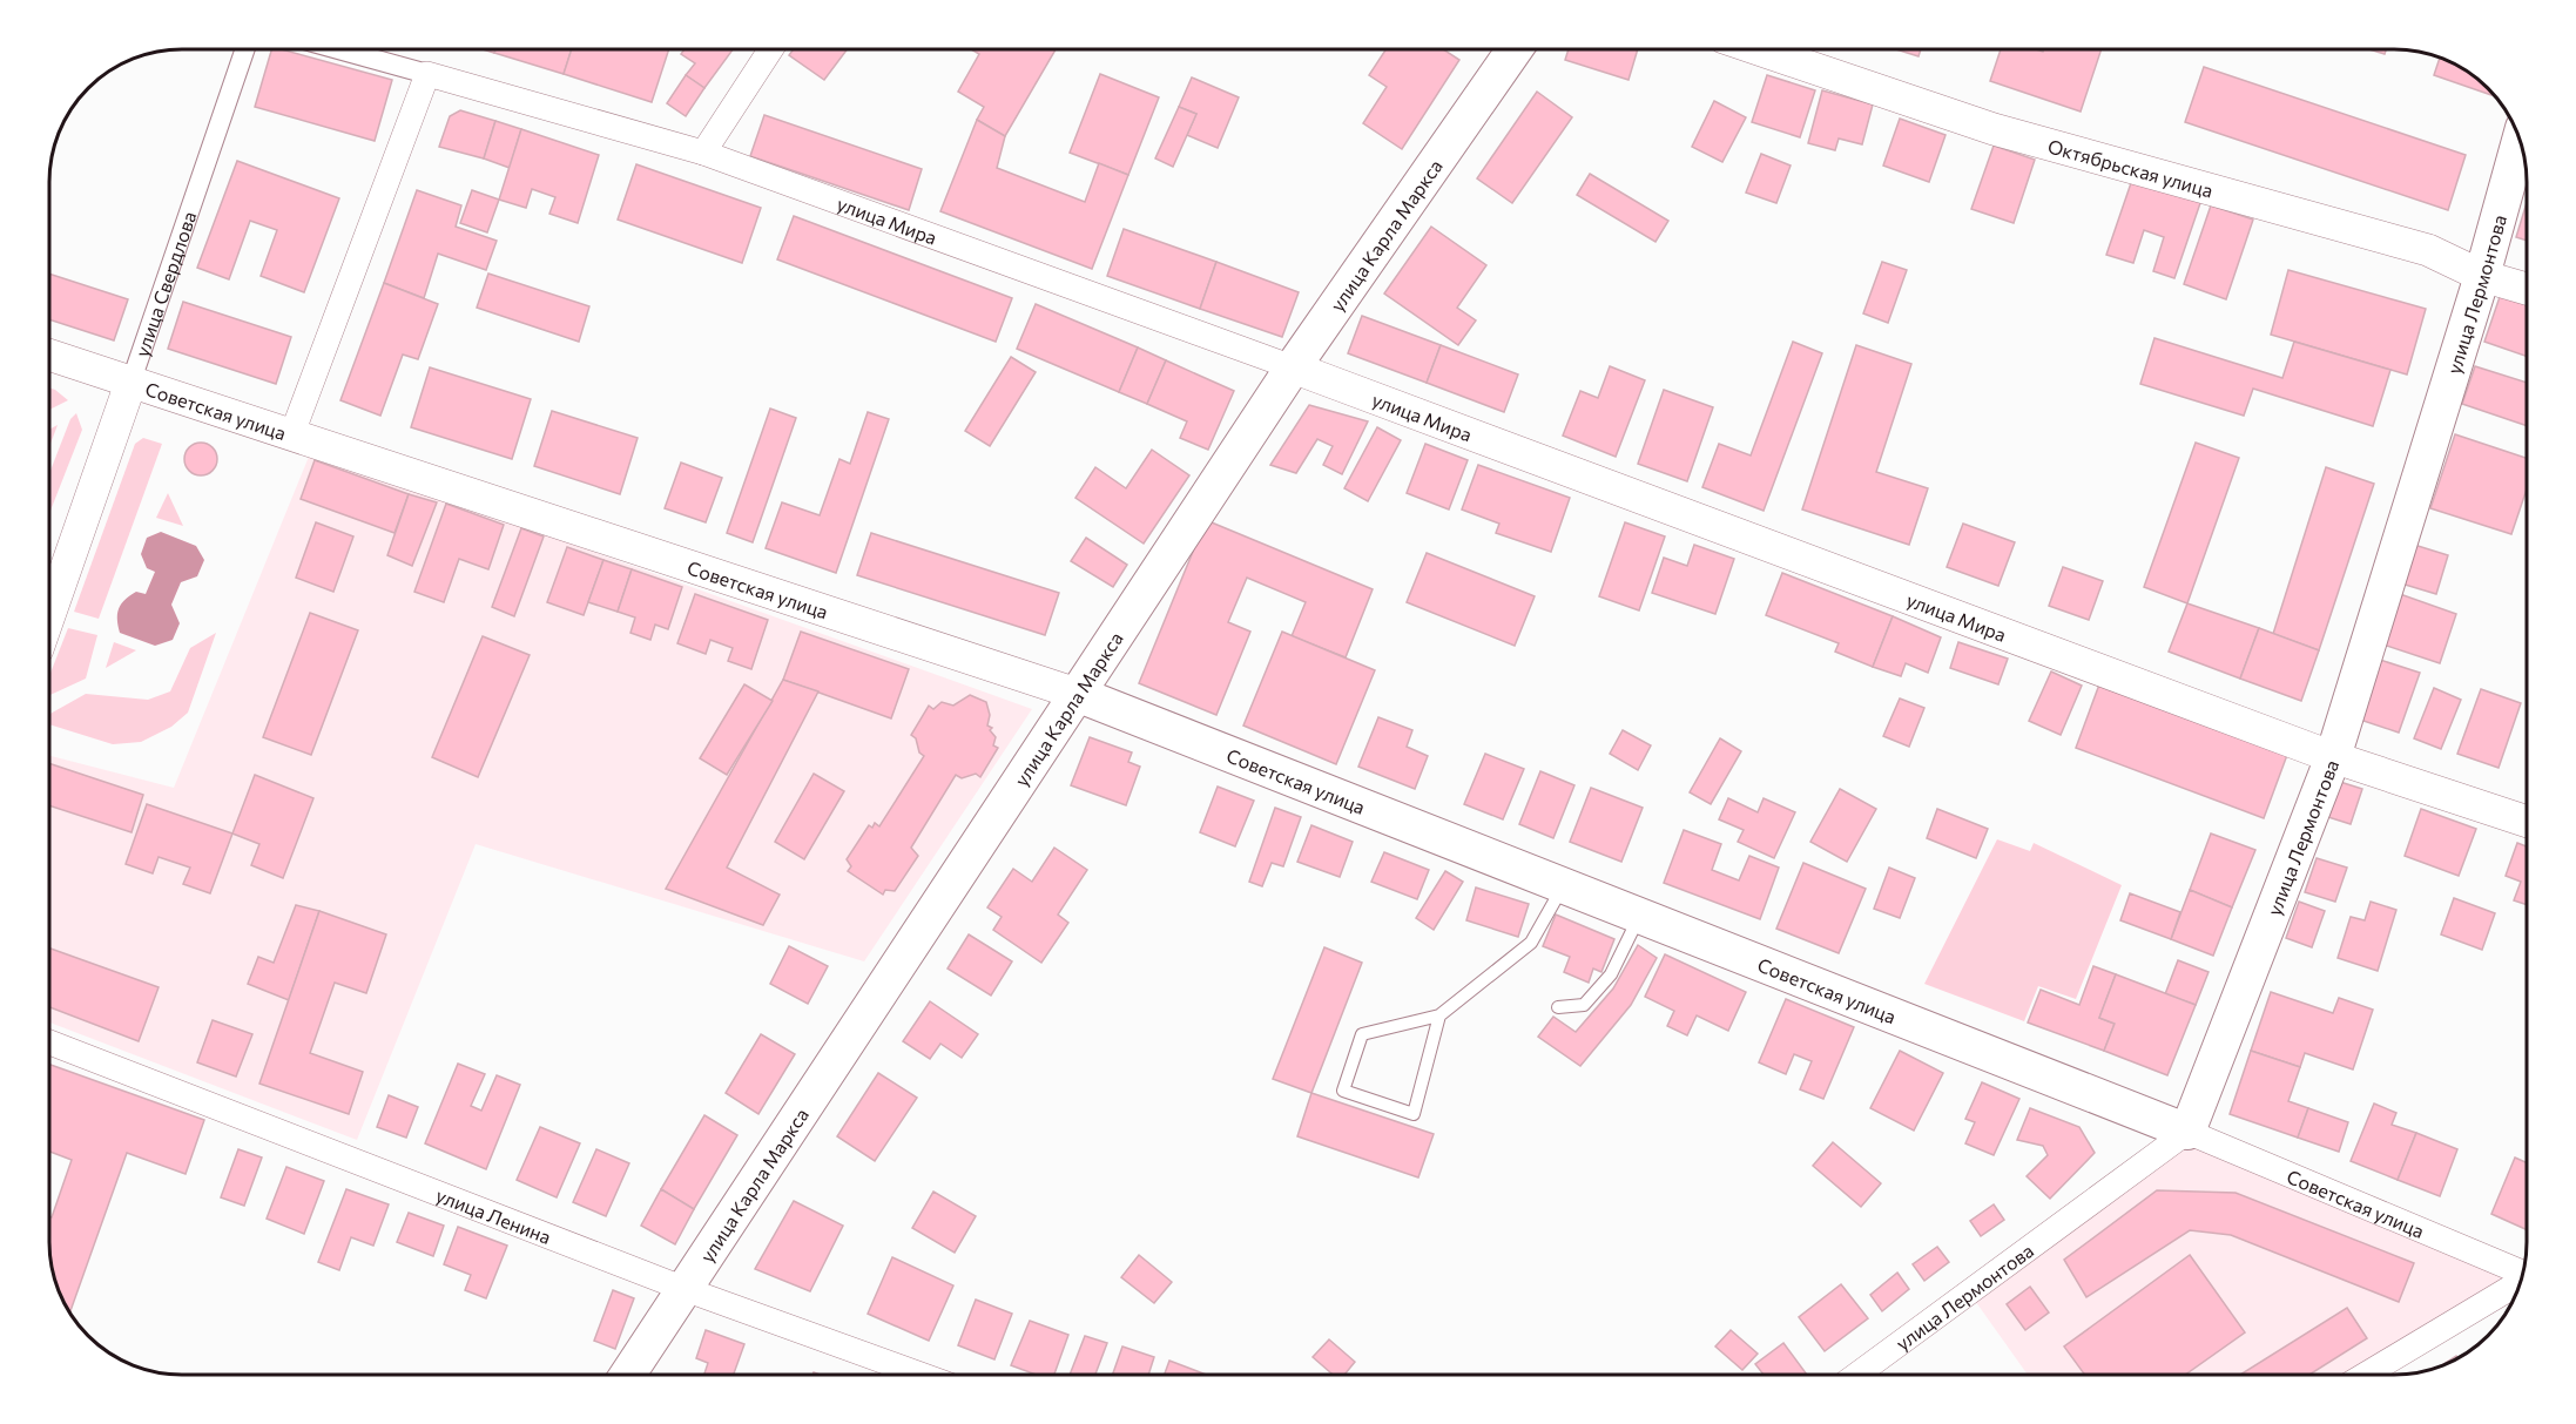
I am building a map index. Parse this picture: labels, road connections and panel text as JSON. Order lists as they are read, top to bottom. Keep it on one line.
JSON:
{"streets":{"main road":["улица Карла Маркса","улица Лермонтова","Советская улица"],"street":["Октябрьская улица","улица Мира","улица Свердлова","улица Ленина"]},"crossings":[["Октябрьская улица","улица Лермонтова"],["улица Мира","улица Карла Маркса"],["улица Мира","улица Лермонтова"],["улица Карла Маркса","Советская улица"],["улица Карла Маркса","улица Ленина"],["улица Свердлова","Советская улица"],["улица Лермонтова","Советская улица"]]}
